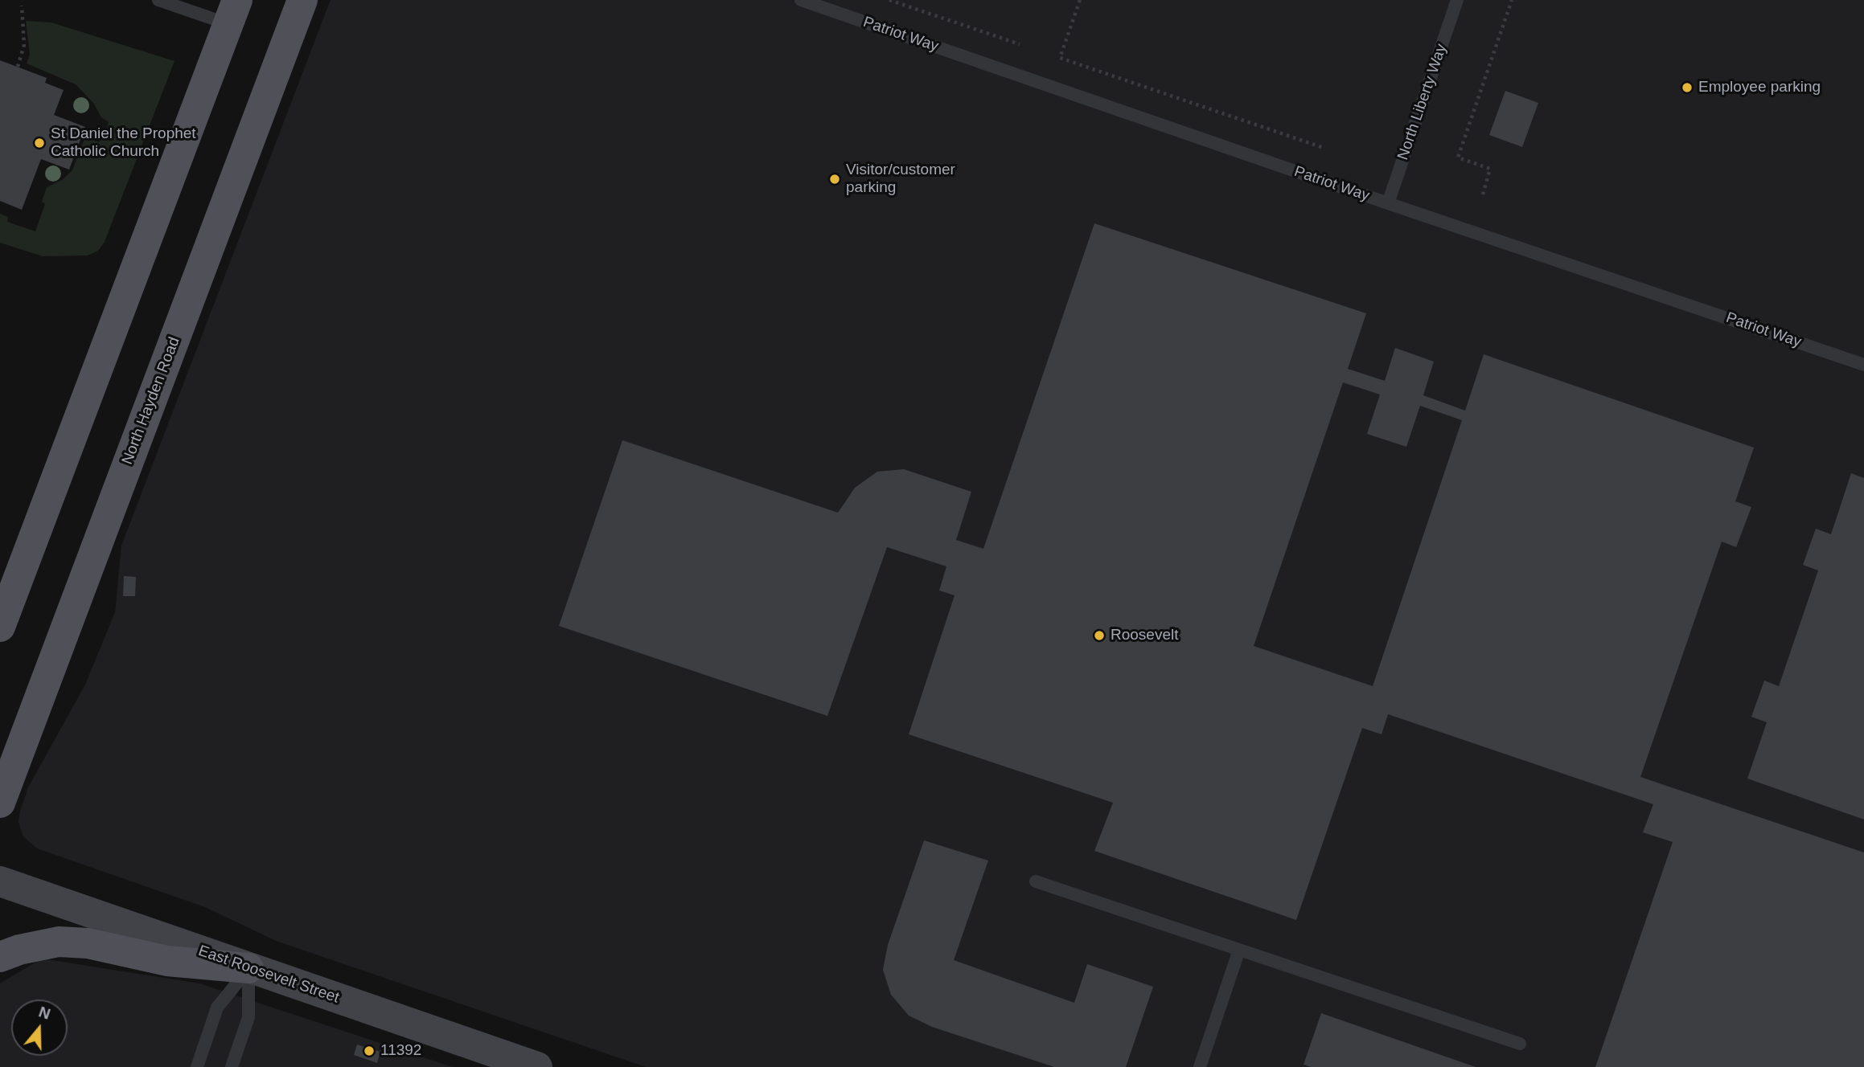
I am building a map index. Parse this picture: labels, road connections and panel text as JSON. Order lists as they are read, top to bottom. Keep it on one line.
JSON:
{"streets":{"main road":["North Hayden Road"],"street":["East Roosevelt Street"],"lane":["Patriot Way","North Liberty Way"]},"crossings":[["Patriot Way","North Liberty Way"]],"places":["Employee parking","St Daniel the Prophet Catholic Church","Visitor/customer parking","Roosevelt","11392"],"north":"top"}
